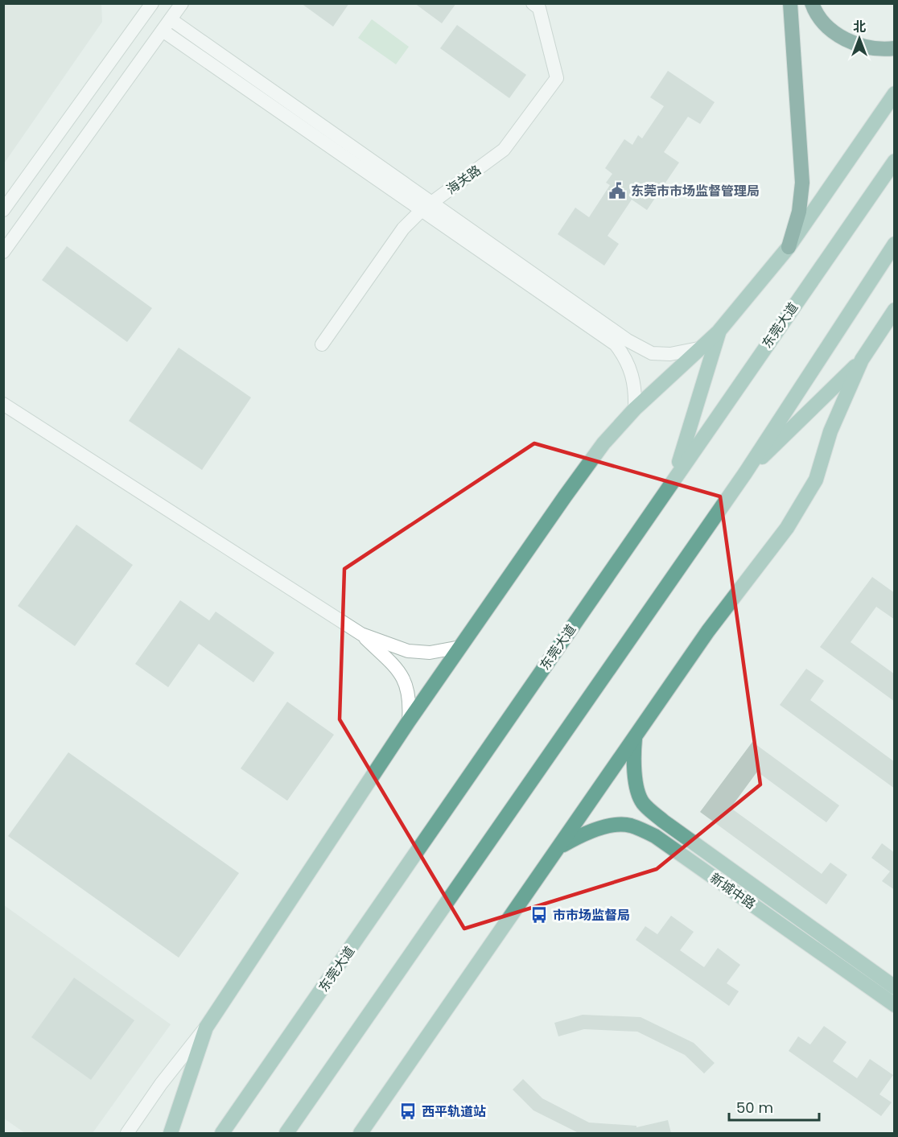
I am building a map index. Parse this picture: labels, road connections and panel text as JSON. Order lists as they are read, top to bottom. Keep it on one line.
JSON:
{"streets":{"main road":["东莞大道","新城中路"],"street":["海关路"]},"places":{"public building":["东莞市市场监督管理局"],"bus stop":["市市场监督局","西平轨道站"]},"scale_bar":"50 m","north":"top"}
